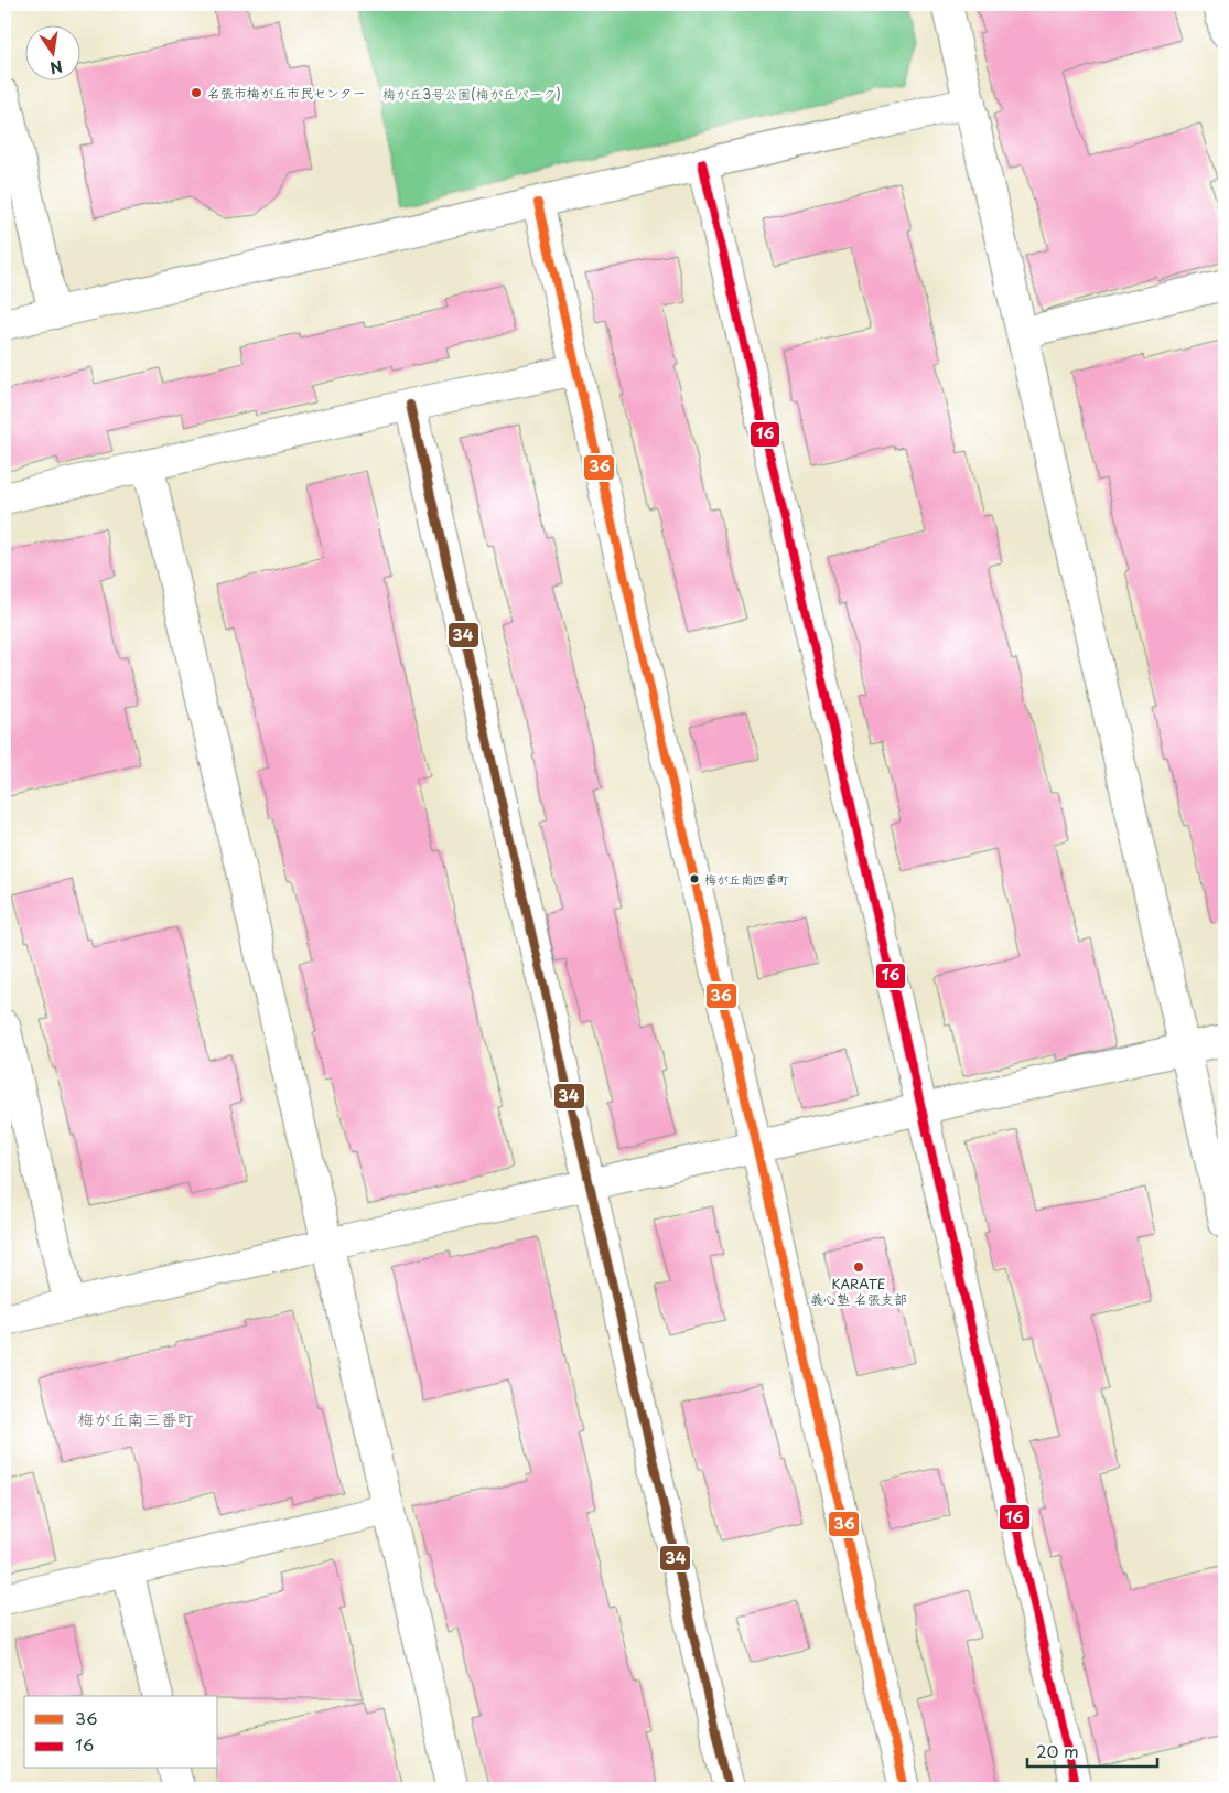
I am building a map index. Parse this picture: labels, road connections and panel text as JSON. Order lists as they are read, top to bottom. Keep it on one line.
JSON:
{"districts":["梅が丘南三番町"],"parks":["梅が丘3号公園(梅が丘パーク)"],"places":["名張市梅が丘市民センター","梅が丘南四番町","KARATE 義心塾 名張支部"],"lines":["transit line 16","transit line 36","transit line 34"],"legend":["36","16"],"scale_bar":"20 m","north":"bottom"}
